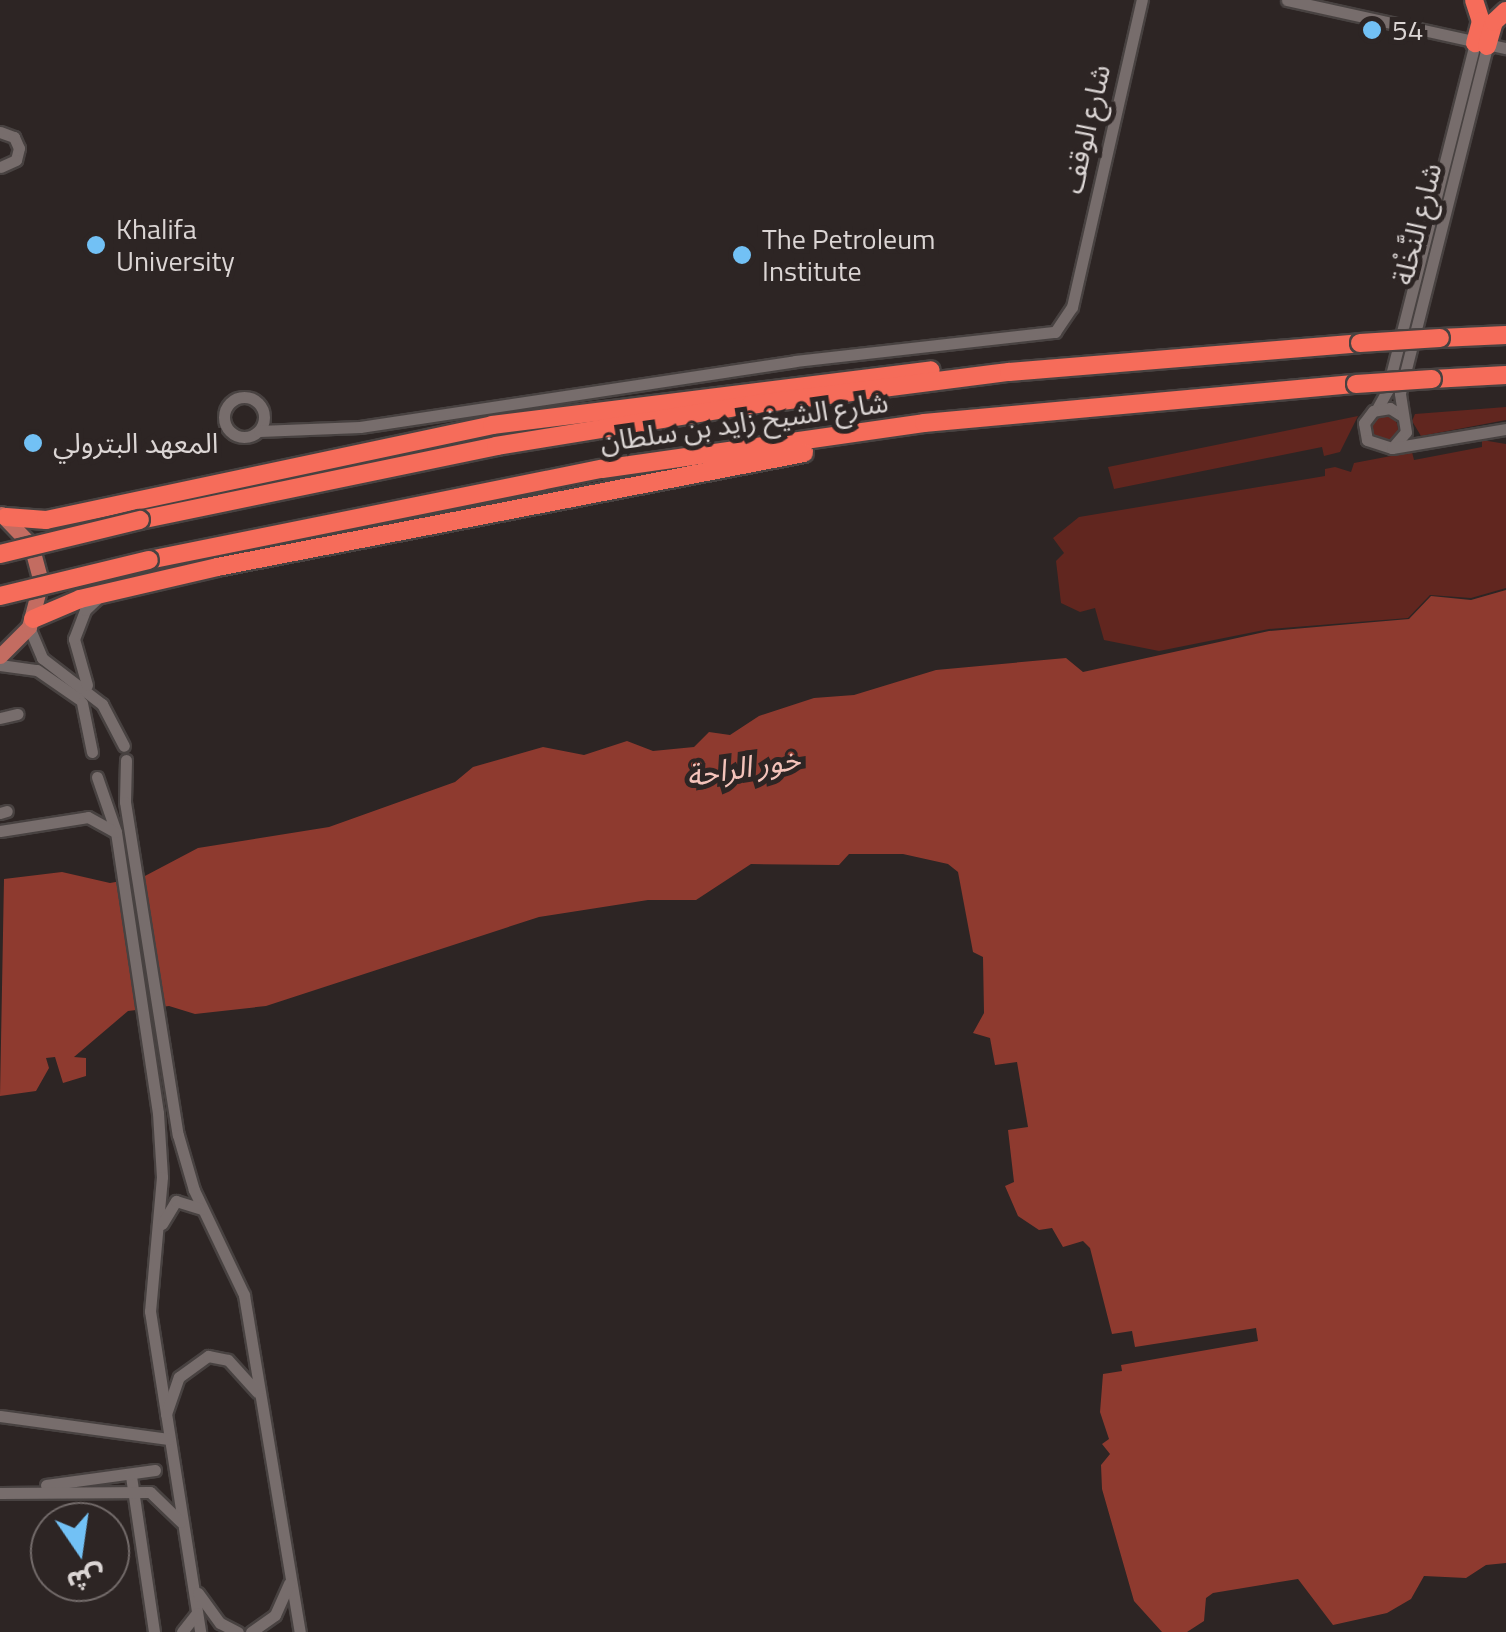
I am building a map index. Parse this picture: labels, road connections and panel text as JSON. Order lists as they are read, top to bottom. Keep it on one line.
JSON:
{"streets":{"highway":["شارع الشيخ زايد بن سلطان"],"street":["شارع الوقف","شارع النَّخْلة"]},"water":["خور الراحة"],"places":["54","Khalifa University","The Petroleum Institute","المعهد البترولي"],"north":"bottom"}
